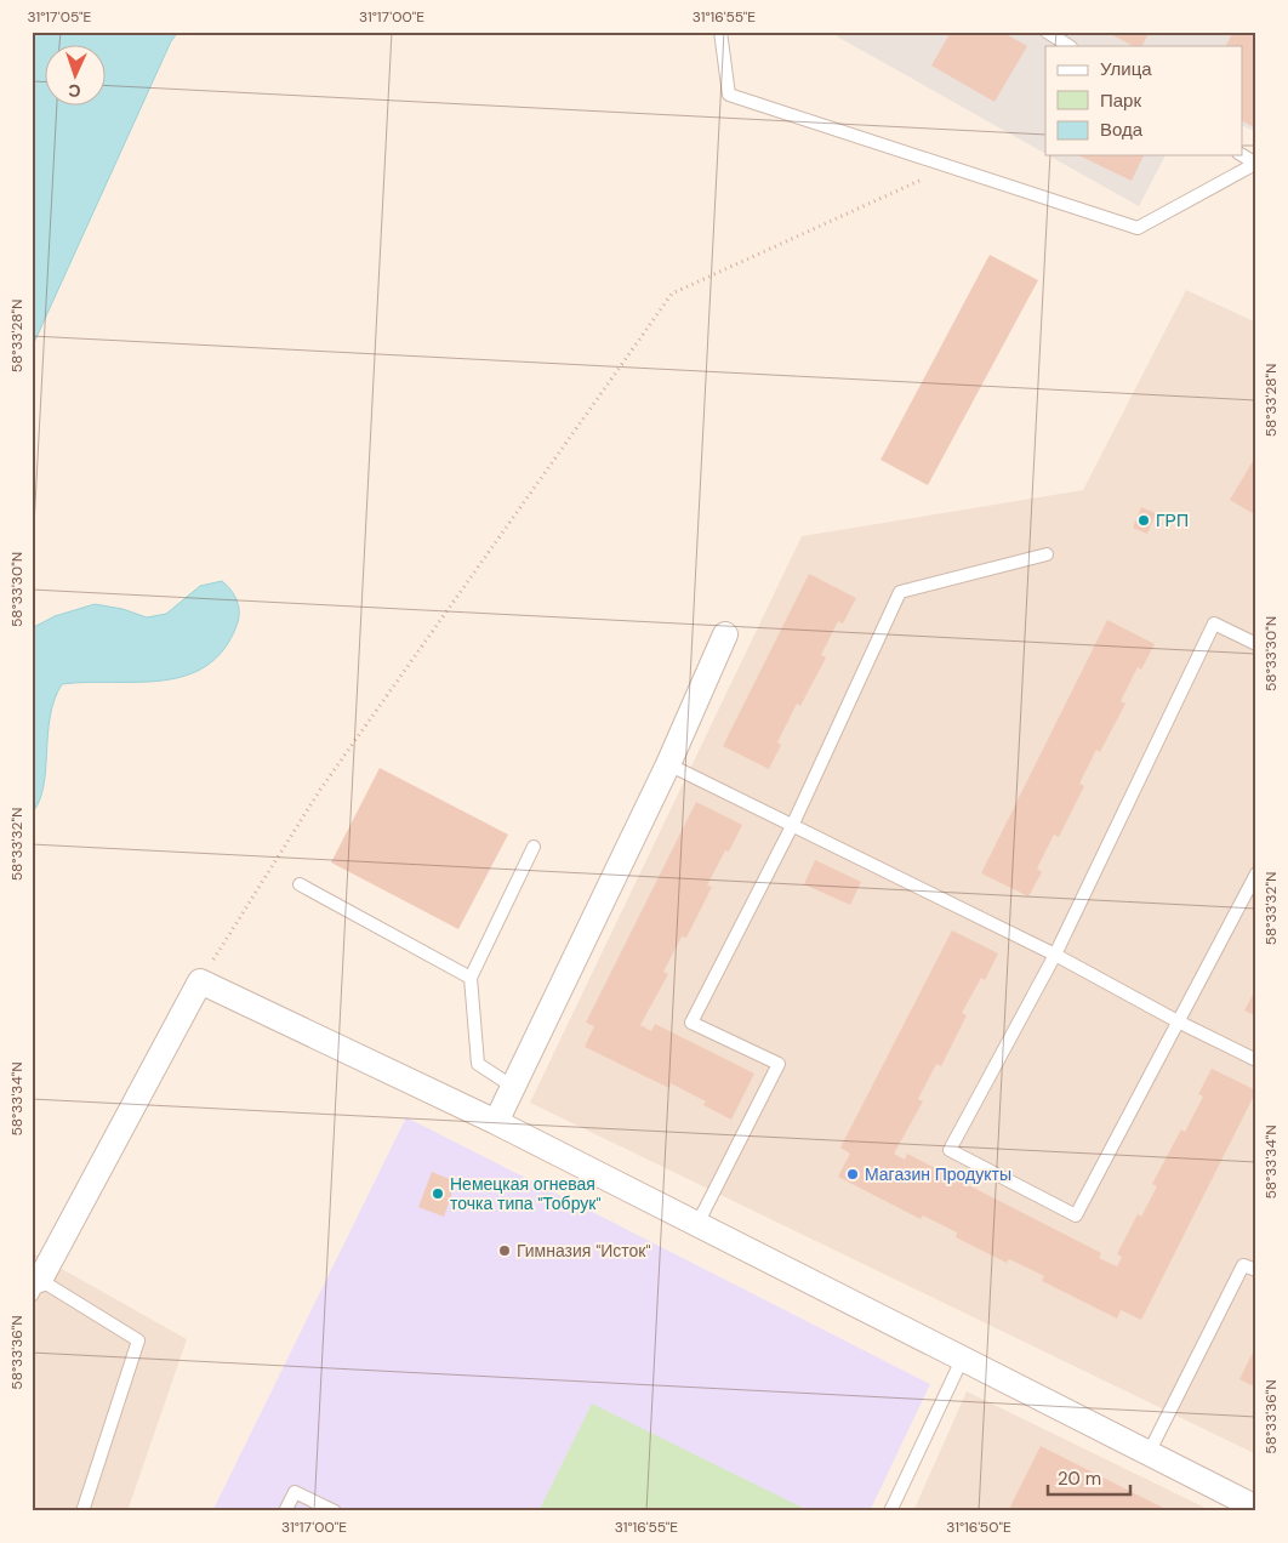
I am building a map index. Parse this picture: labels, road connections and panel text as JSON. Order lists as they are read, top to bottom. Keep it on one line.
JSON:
{"places":["ГРП","Магазин Продукты","Немецкая огневая точка типа \"Тобрук\"","Гимназия \"Исток\""],"legend":["Улица","Парк","Вода"],"scale_bar":"20 m","north":"bottom","coordinates":["31°17'05\"E","31°17'00\"E","31°16'55\"E","58°33'28\"N","58°33'30\"N","58°33'32\"N","58°33'34\"N","58°33'36\"N","31°16'50\"E"]}
